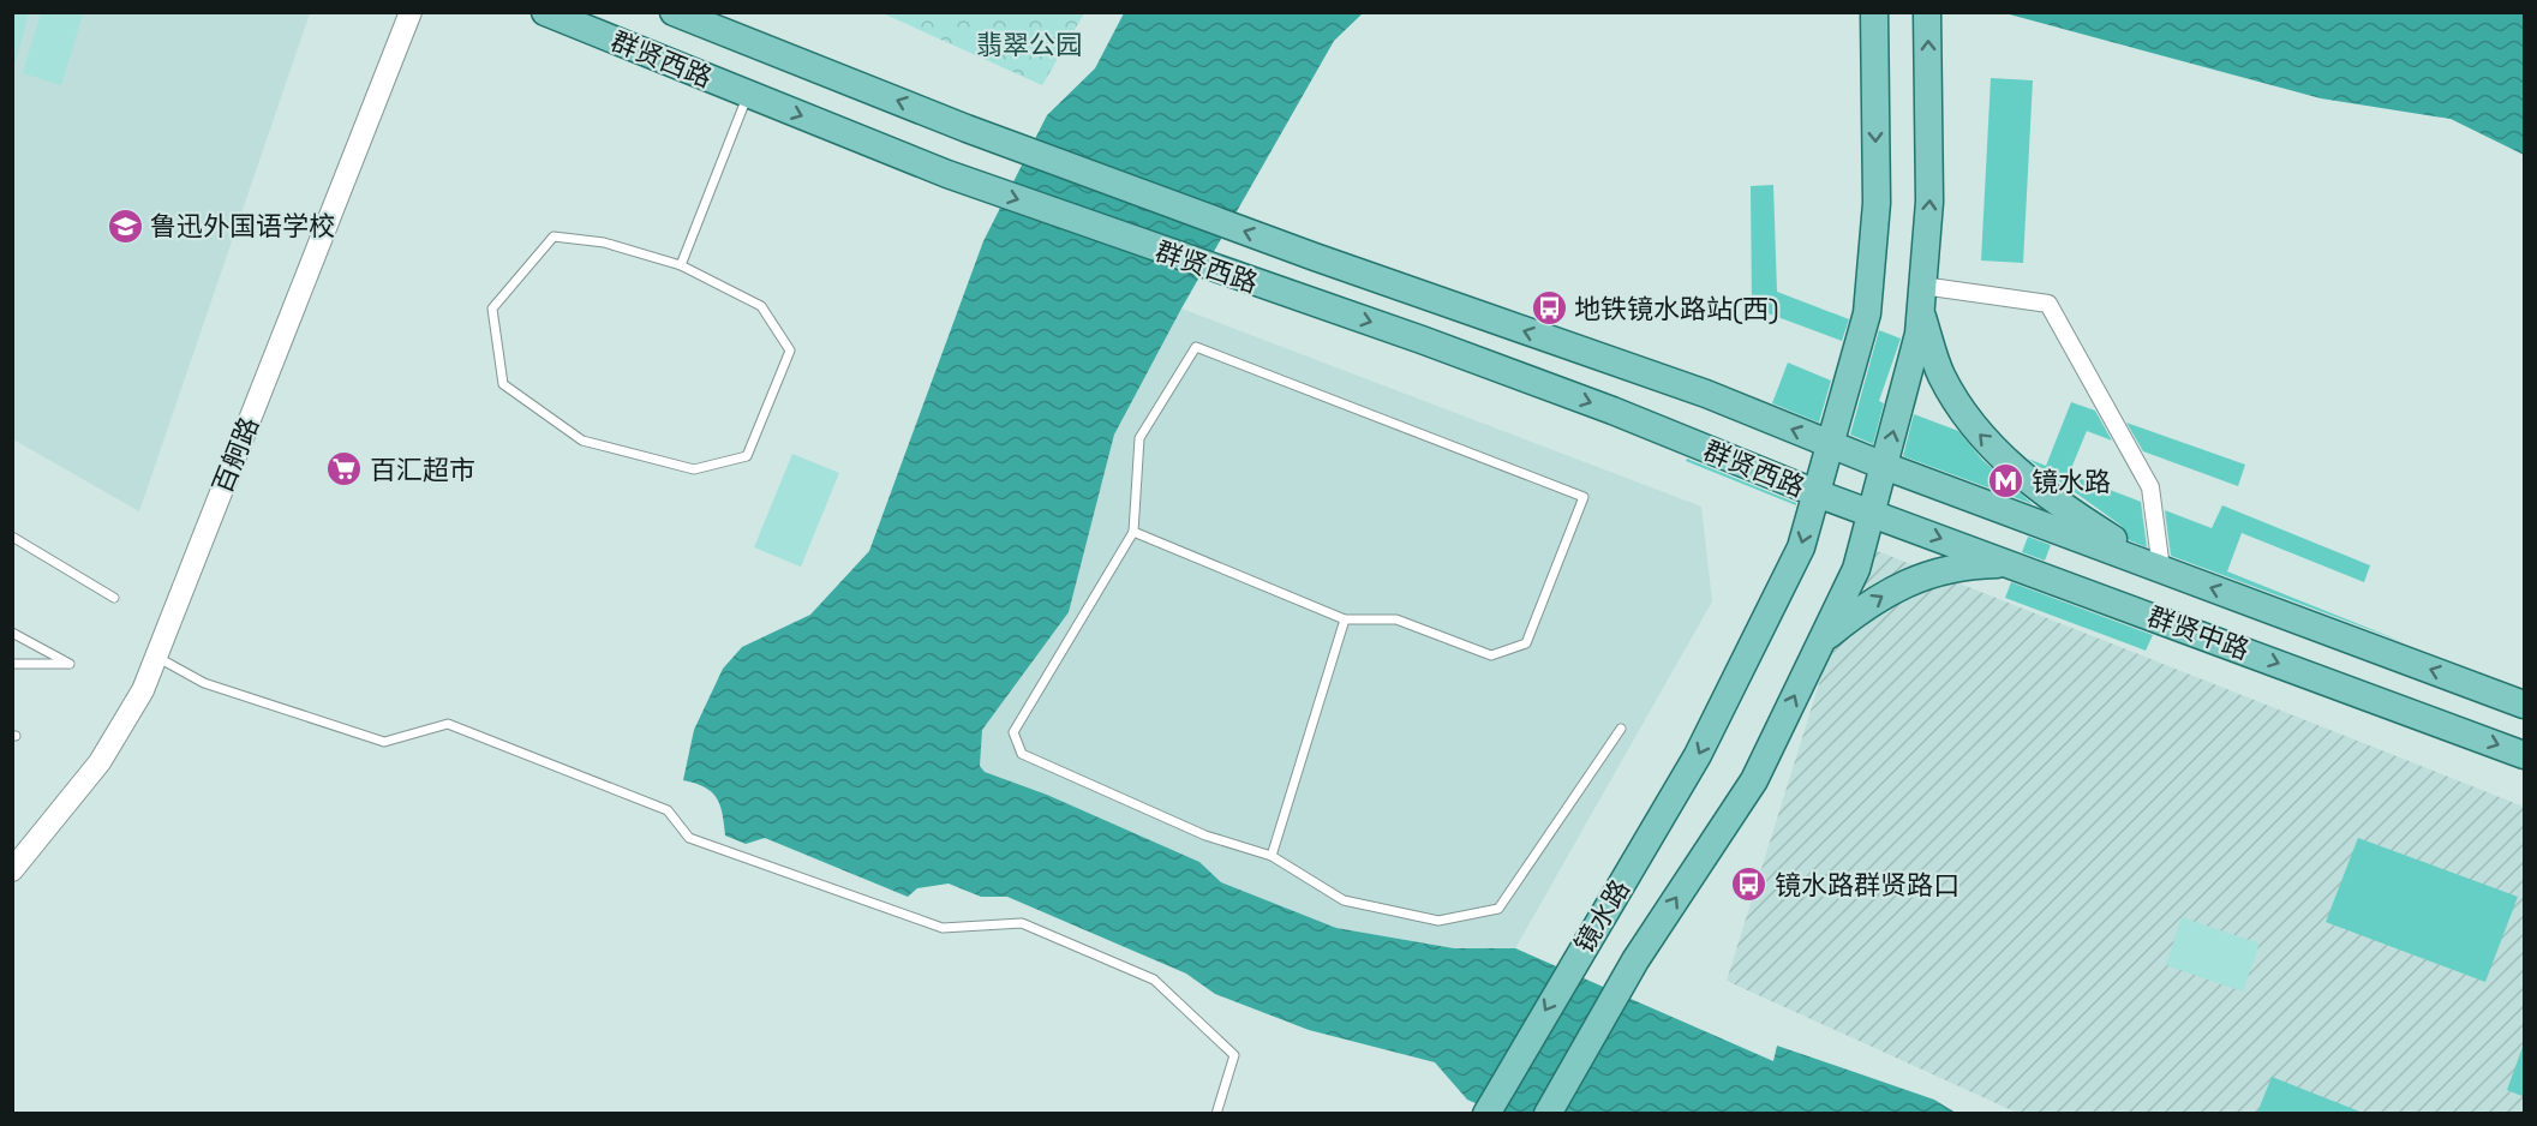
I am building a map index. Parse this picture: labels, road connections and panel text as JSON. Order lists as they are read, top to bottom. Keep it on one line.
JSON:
{"streets":{"main road":["群贤西路","群贤中路","镜水路"],"street":["百舸路"]},"crossings":[["群贤西路","群贤中路"],["群贤西路","镜水路"],["群贤中路","镜水路"]],"parks":["翡翠公园"],"places":{"school or university":["鲁迅外国语学校"],"bus stop":["地铁镜水路站(西)","镜水路群贤路口"],"supermarket":["百汇超市"],"metro station":["镜水路"]}}
